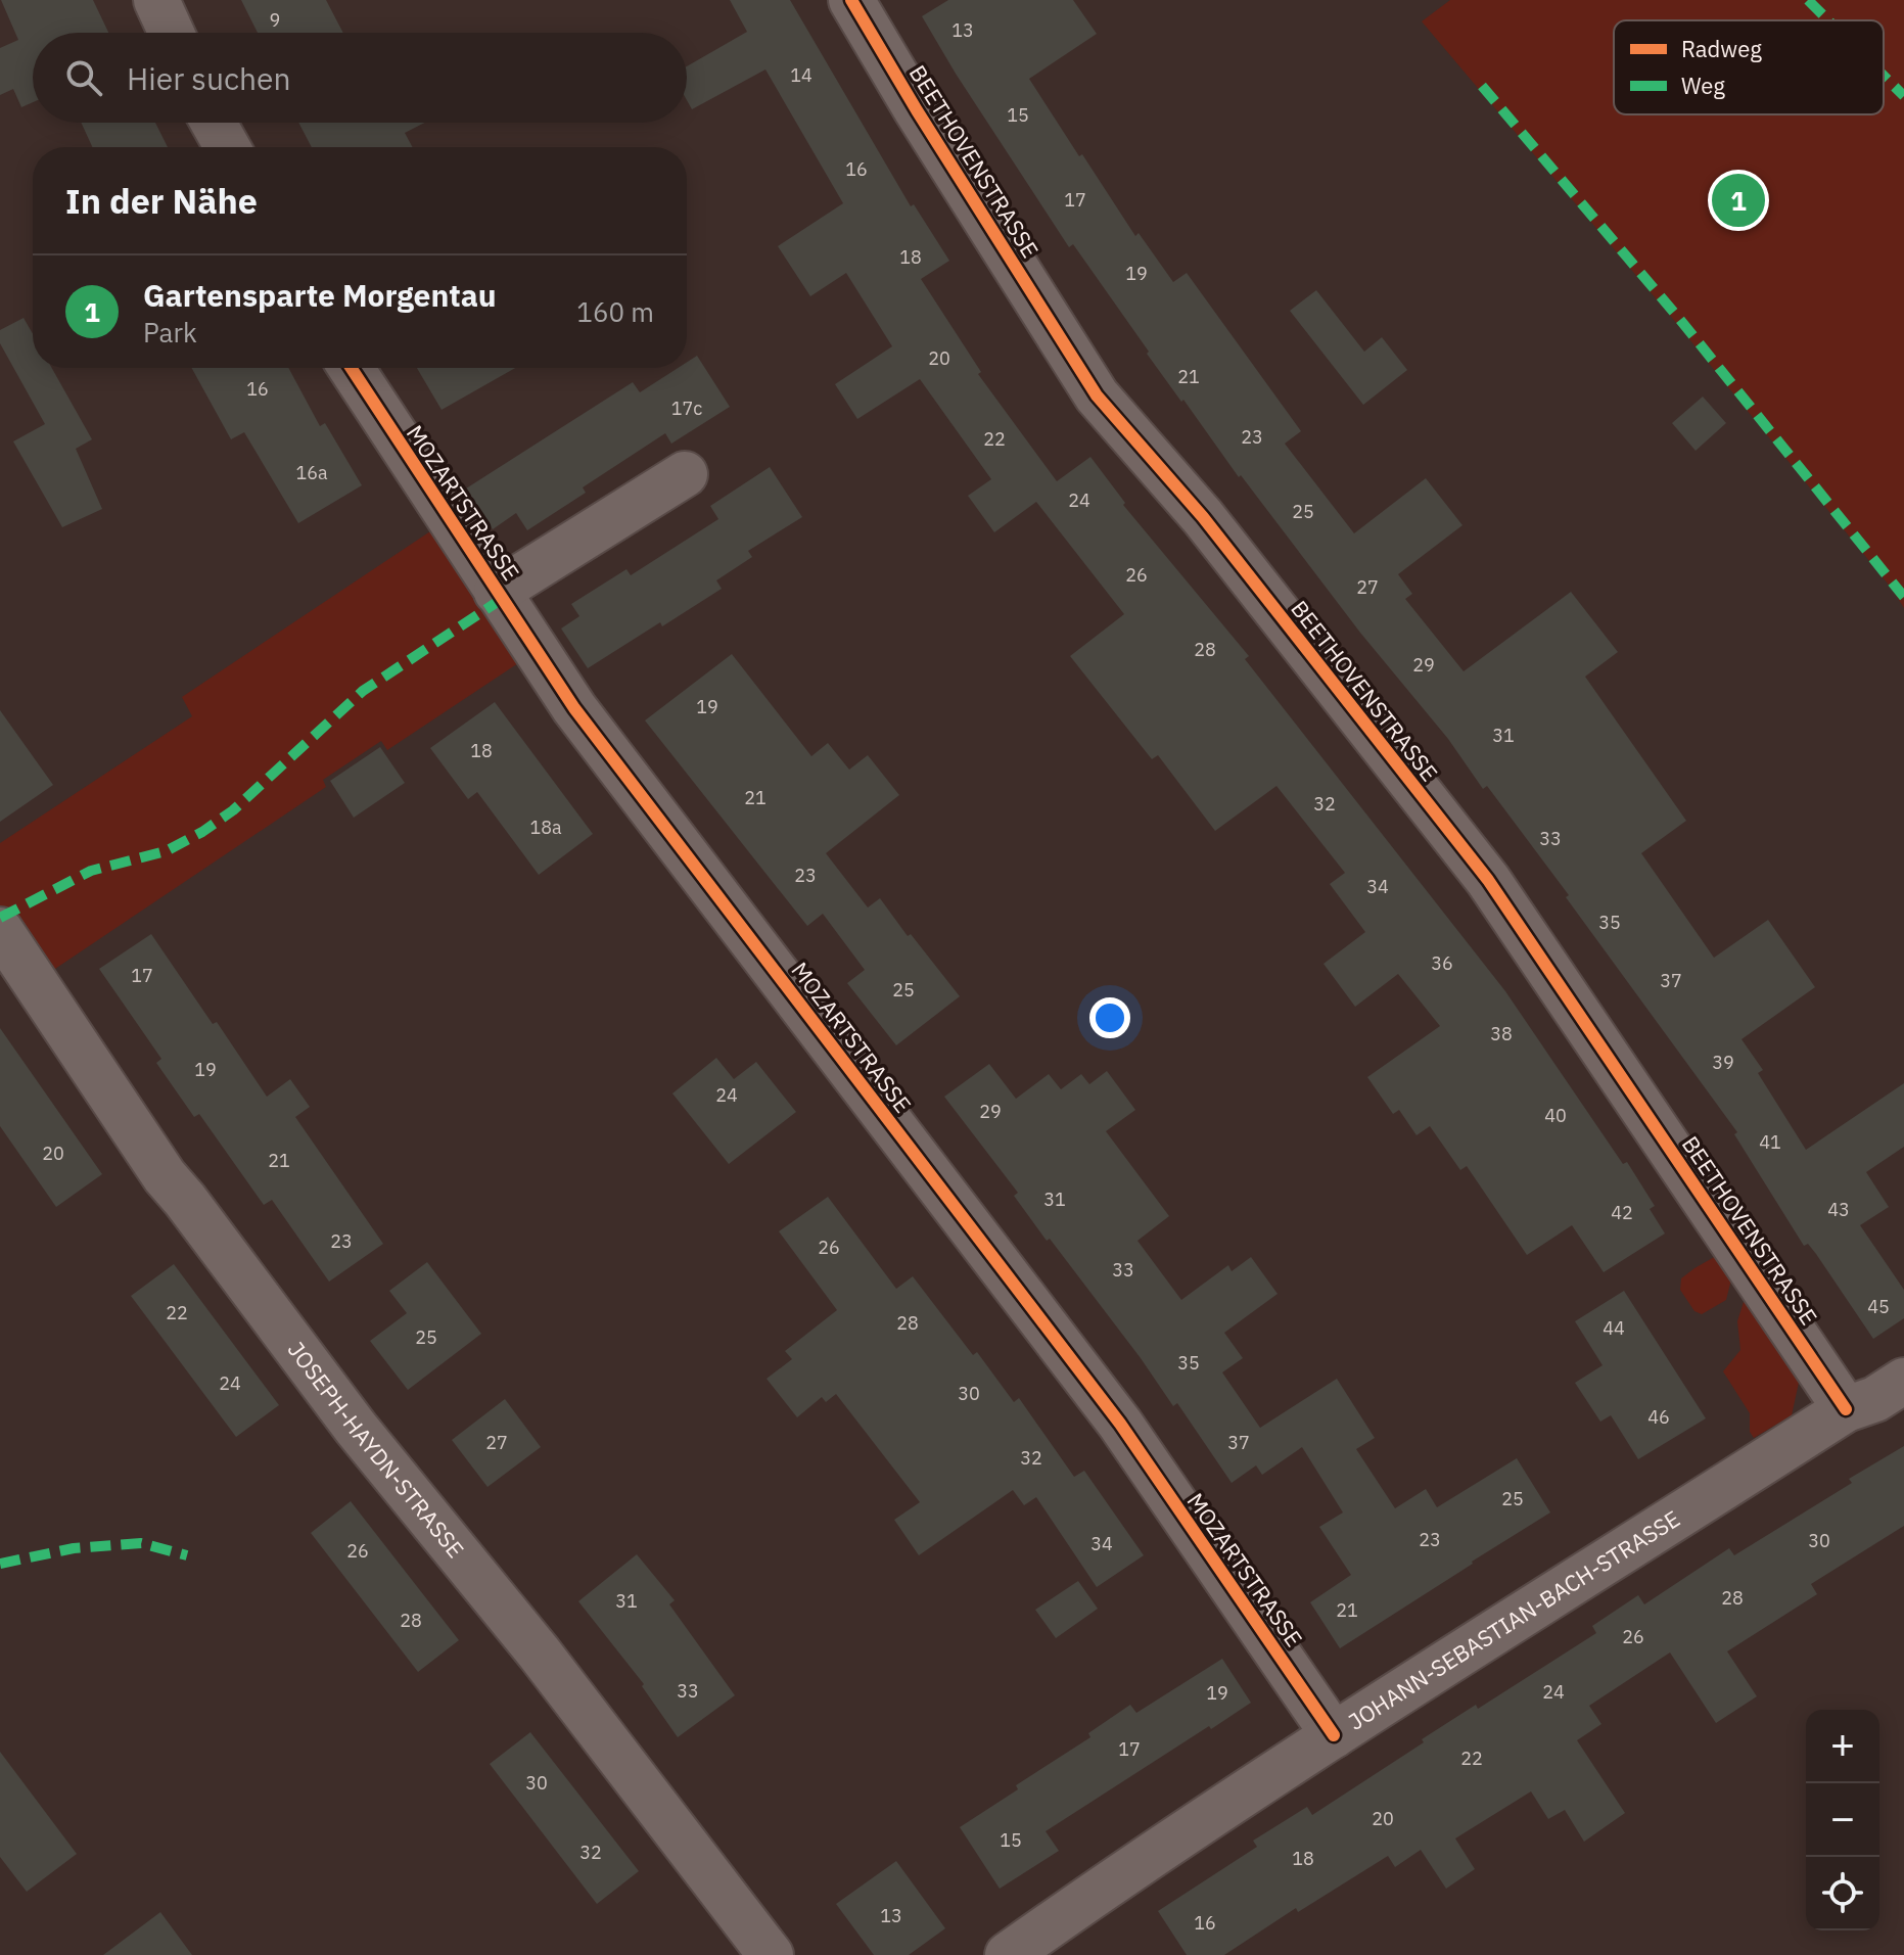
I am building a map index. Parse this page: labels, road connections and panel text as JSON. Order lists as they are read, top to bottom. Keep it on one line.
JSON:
{"streets":{"street":["BEETHOVENSTRASSE","MOZARTSTRASSE","JOSEPH-HAYDN-STRASSE","JOHANN-SEBASTIAN-BACH-STRASSE"]},"crossings":[["BEETHOVENSTRASSE","JOHANN-SEBASTIAN-BACH-STRASSE"],["MOZARTSTRASSE","JOHANN-SEBASTIAN-BACH-STRASSE"]],"house_numbers":["9","13","14","15","16","17","18","19","20","21","16","17c","23","22","16a","24","25","26","27","28","29","19","31","18","21","32","18a","33","23","34","35","36","17","37","25","38","39","19","24","29","40","41","20","21","31","43","42","23","26","33","45","22","28","44","25","35","24","30","46","27","37","32","25","23","30","34","26","28","31","21","28","26","33","24","19","17","22","30","20","15","32","18","13","16"],"legend":["Radweg","Weg"],"page":{"search":"Hier suchen","heading":"In der Nähe","pins":"1","list":[{"mark":"1","name":"Gartensparte Morgentau","note":"Park","value":"160 m"}],"map_buttons":["+","−"]}}
